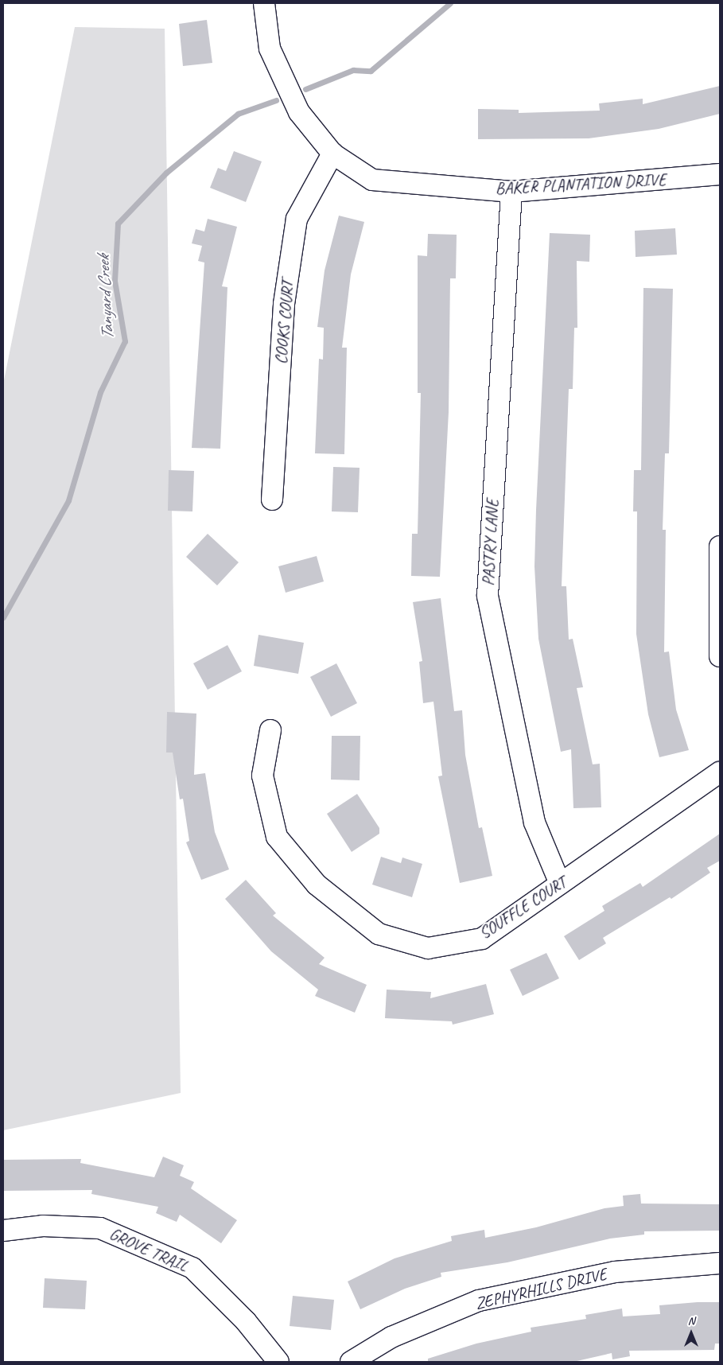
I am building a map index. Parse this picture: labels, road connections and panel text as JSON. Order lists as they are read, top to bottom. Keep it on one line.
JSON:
{"streets":{"street":["BAKER PLANTATION DRIVE","COOKS COURT","PASTRY LANE","SOUFFLE COURT","GROVE TRAIL","ZEPHYRHILLS DRIVE"]},"crossings":[["BAKER PLANTATION DRIVE","COOKS COURT"],["BAKER PLANTATION DRIVE","PASTRY LANE"],["PASTRY LANE","SOUFFLE COURT"]],"water":["Tanyard Creek"],"north":"top"}
